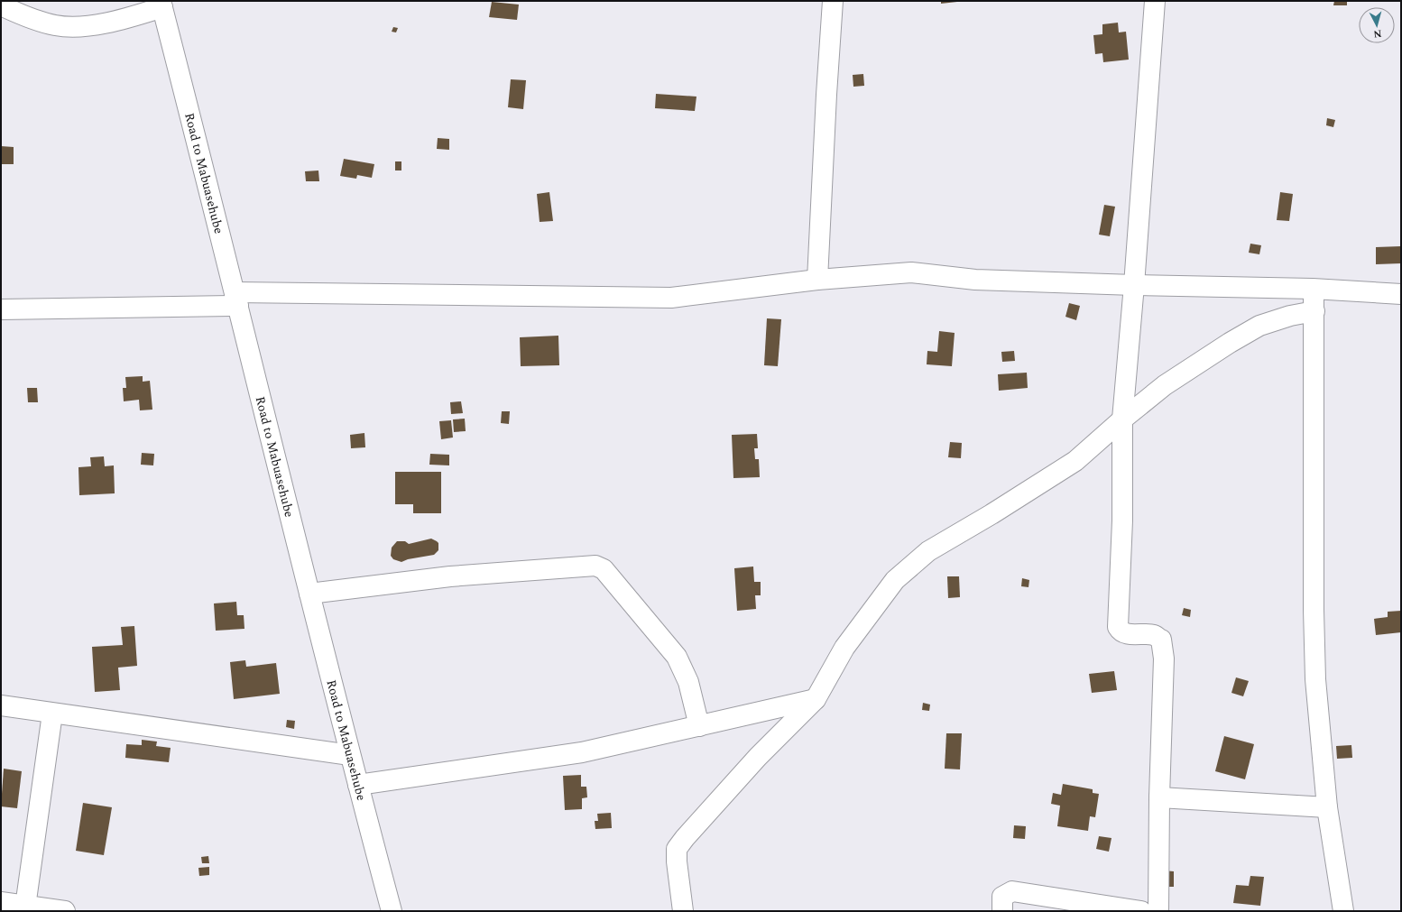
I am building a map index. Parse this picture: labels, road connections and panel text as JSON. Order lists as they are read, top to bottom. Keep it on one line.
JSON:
{"streets":{"street":["Road to Mabuasehube"]},"north":"bottom"}
